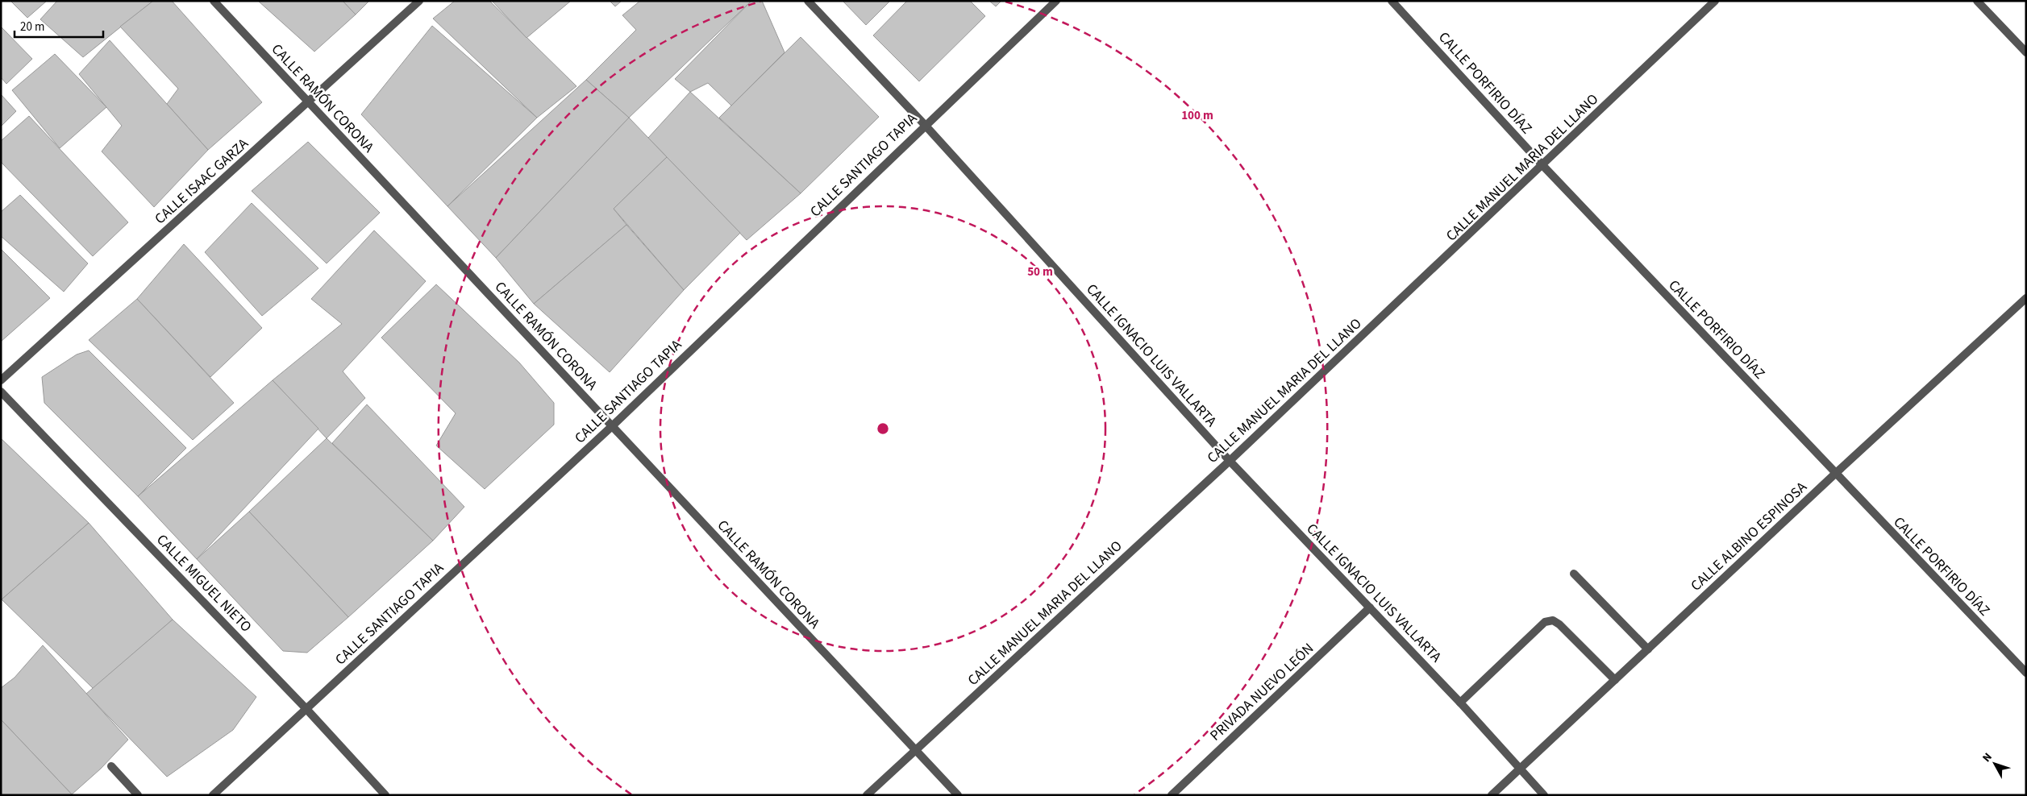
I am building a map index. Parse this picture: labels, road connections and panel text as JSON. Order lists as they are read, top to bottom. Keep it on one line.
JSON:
{"streets":{"street":["CALLE PORFIRIO DÍAZ","CALLE RAMÓN CORONA","CALLE SANTIAGO TAPIA","CALLE MANUEL MARIA DEL LLANO","CALLE ISAAC GARZA","CALLE IGNACIO LUIS VALLARTA","CALLE ALBINO ESPINOSA","CALLE MIGUEL NIETO","PRIVADA NUEVO LEÓN"]},"crossings":[["CALLE PORFIRIO DÍAZ","CALLE MANUEL MARIA DEL LLANO"],["CALLE PORFIRIO DÍAZ","CALLE ALBINO ESPINOSA"],["CALLE RAMÓN CORONA","CALLE SANTIAGO TAPIA"],["CALLE RAMÓN CORONA","CALLE MANUEL MARIA DEL LLANO"],["CALLE RAMÓN CORONA","CALLE ISAAC GARZA"],["CALLE SANTIAGO TAPIA","CALLE IGNACIO LUIS VALLARTA"],["CALLE SANTIAGO TAPIA","CALLE MIGUEL NIETO"],["CALLE MANUEL MARIA DEL LLANO","CALLE IGNACIO LUIS VALLARTA"],["CALLE IGNACIO LUIS VALLARTA","CALLE ALBINO ESPINOSA"],["CALLE IGNACIO LUIS VALLARTA","PRIVADA NUEVO LEÓN"]],"scale_bar":"20 m","north":"top left","rings":["100 m","50 m"]}
